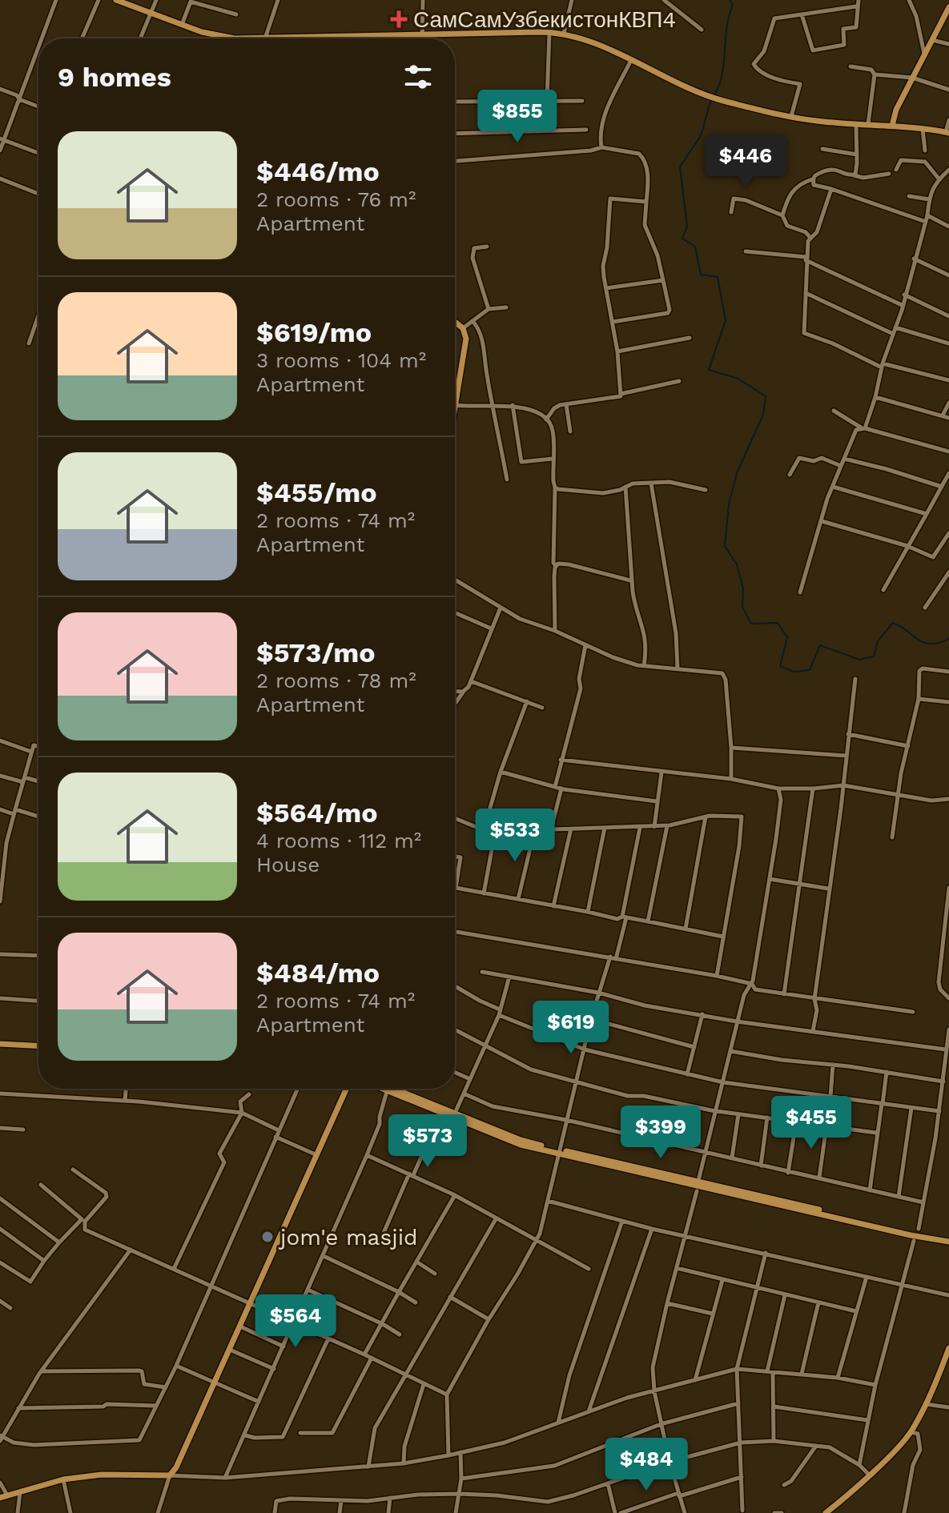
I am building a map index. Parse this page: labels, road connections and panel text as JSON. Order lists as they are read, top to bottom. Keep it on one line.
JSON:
{"places":{"health":["СамСамУзбекистонКВП4"],"other":["jom'e masjid"]},"page":{"heading":"9 homes","price":["$855","$446","$533","$619","$455","$399","$573","$564","$484"],"list":[{"name":"$446/mo","note":"2 rooms · 76 m² · Apartment"},{"name":"$619/mo","note":"3 rooms · 104 m² · Apartment"},{"name":"$455/mo","note":"2 rooms · 74 m² · Apartment"},{"name":"$573/mo","note":"2 rooms · 78 m² · Apartment"},{"name":"$564/mo","note":"4 rooms · 112 m² · House"},{"name":"$484/mo","note":"2 rooms · 74 m² · Apartment"}]}}
